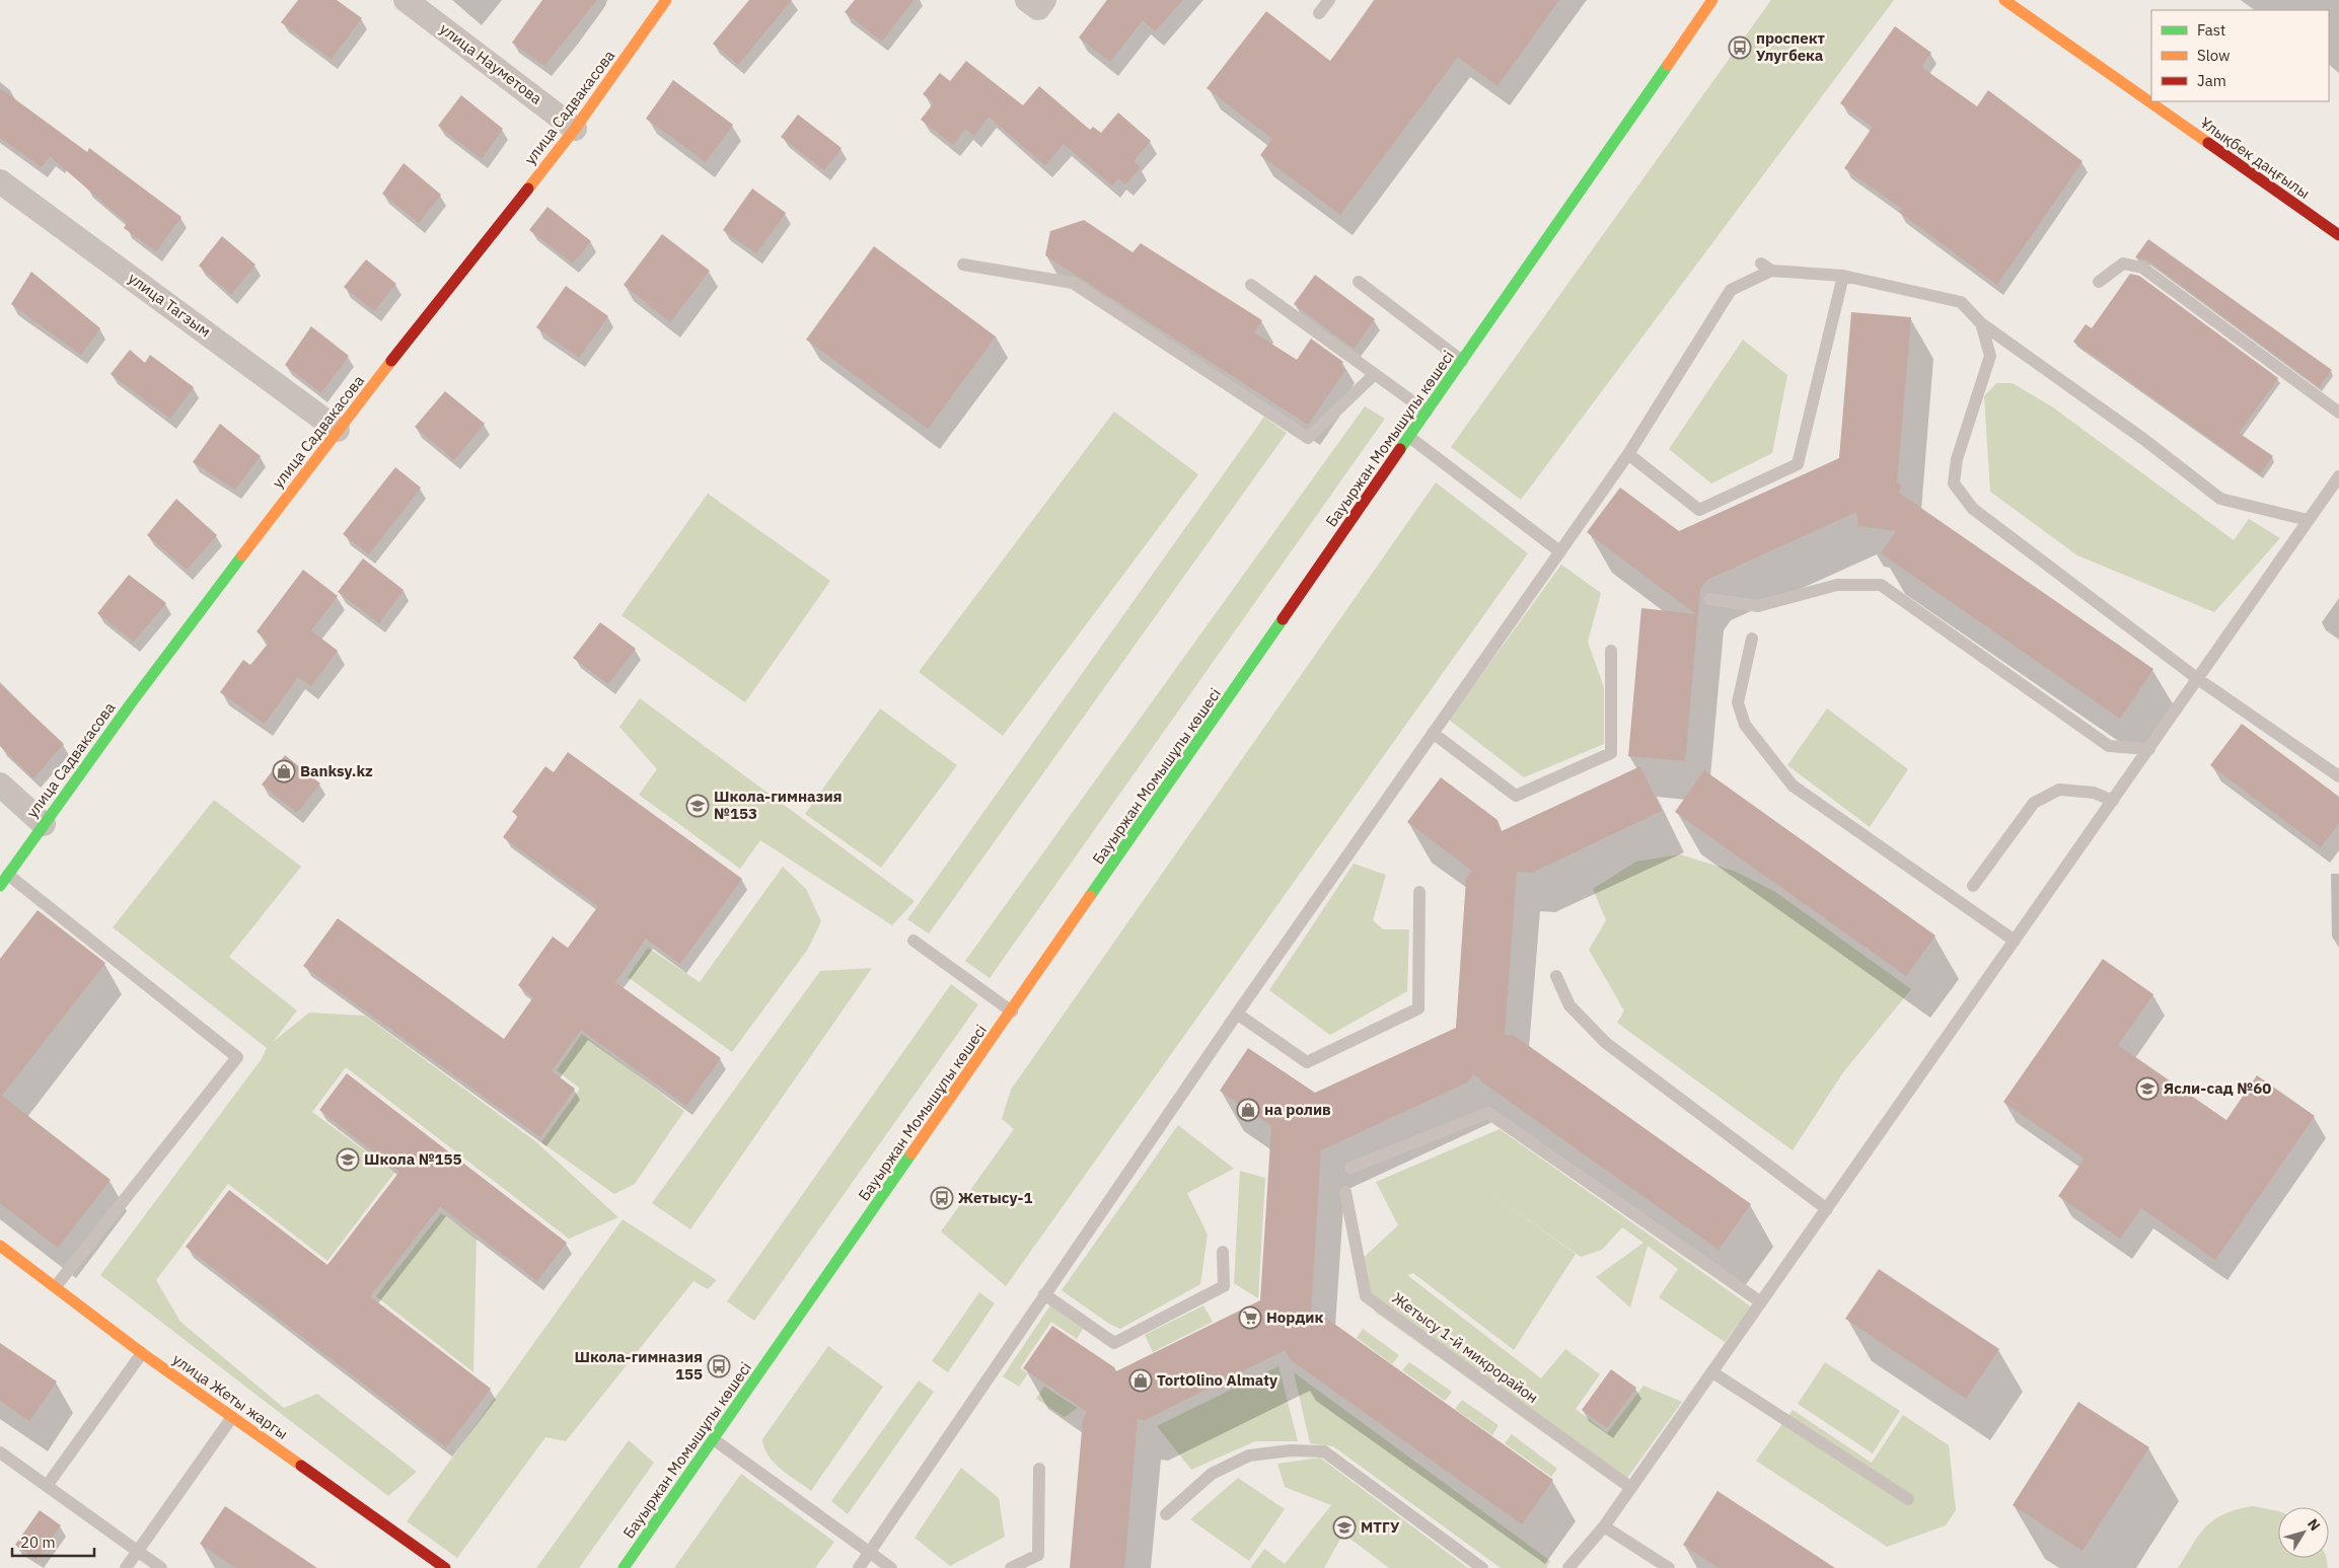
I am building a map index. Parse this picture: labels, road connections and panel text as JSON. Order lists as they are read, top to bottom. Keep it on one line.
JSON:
{"streets":{"street":["улица Науметова","улица Садвакасова","Ұлықбек даңғылы","улица Тагзым","Бауыржан Момышұлы көшесі","улица Жеты жаргы"],"lane":["Жетысу 1-й микрорайон"]},"crossings":[["улица Науметова","улица Садвакасова"],["улица Садвакасова","улица Тагзым"]],"places":{"bus stop":["проспект Улугбека","Жетысу-1","Школа-гимназия 155"],"shop":["Banksy.kz","на ролив","TortOlino Almaty"],"school or university":["Школа-гимназия №153","Ясли-сад №60","Школа №155","МТГУ"],"supermarket":["Нордик"]},"legend":["Fast","Slow","Jam"],"scale_bar":"20 m","north":"top right"}
